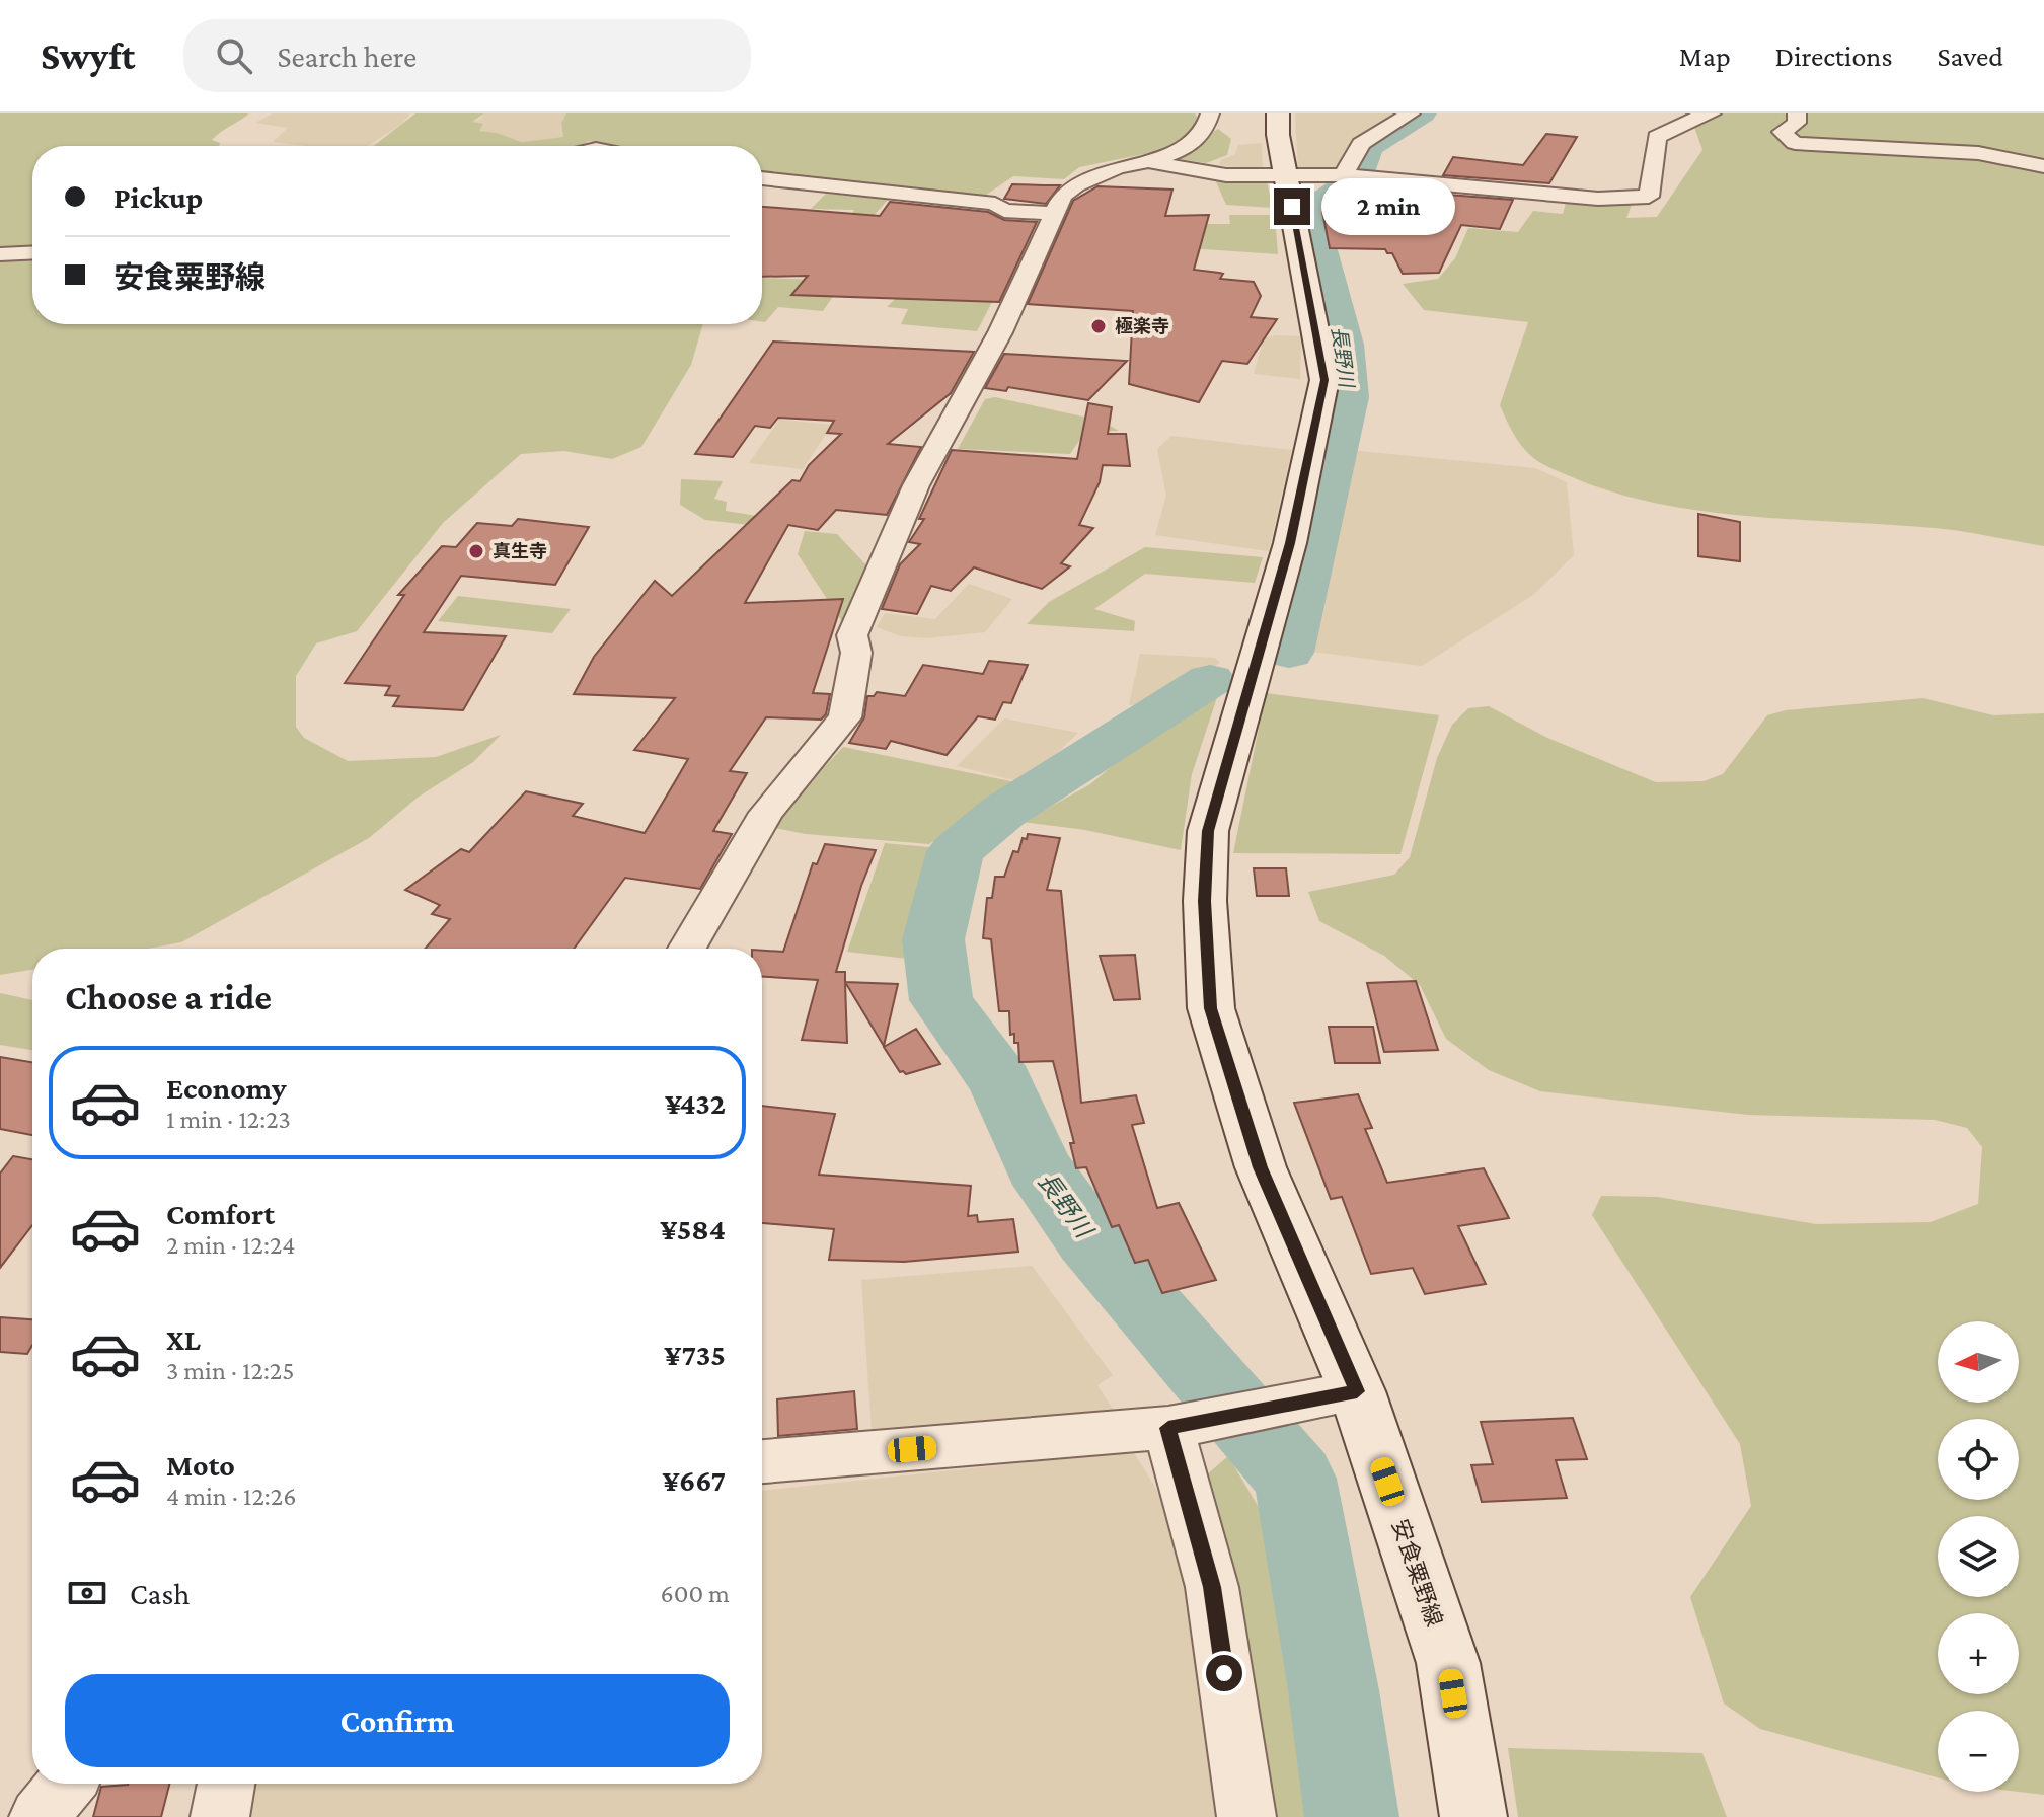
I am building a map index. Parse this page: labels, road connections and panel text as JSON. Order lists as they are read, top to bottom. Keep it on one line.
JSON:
{"streets":{"main road":["安食粟野線"]},"water":["長野川"],"places":["極楽寺","真生寺"],"north":"left","page":{"header":"Swyft","search":"Search here","nav":["Map","Directions","Saved"],"banner":["Pickup","安食粟野線"],"bubble":"2 min","heading":"Choose a ride","list":[{"name":"Economy","note":"1 min · 12:23","value":"¥432"},{"name":"Comfort","note":"2 min · 12:24","value":"¥584"},{"name":"XL","note":"3 min · 12:25","value":"¥735"},{"name":"Moto","note":"4 min · 12:26","value":"¥667"}],"map_buttons":["+","−"],"pay":["Cash","600 m"],"buttons":"Confirm"}}
